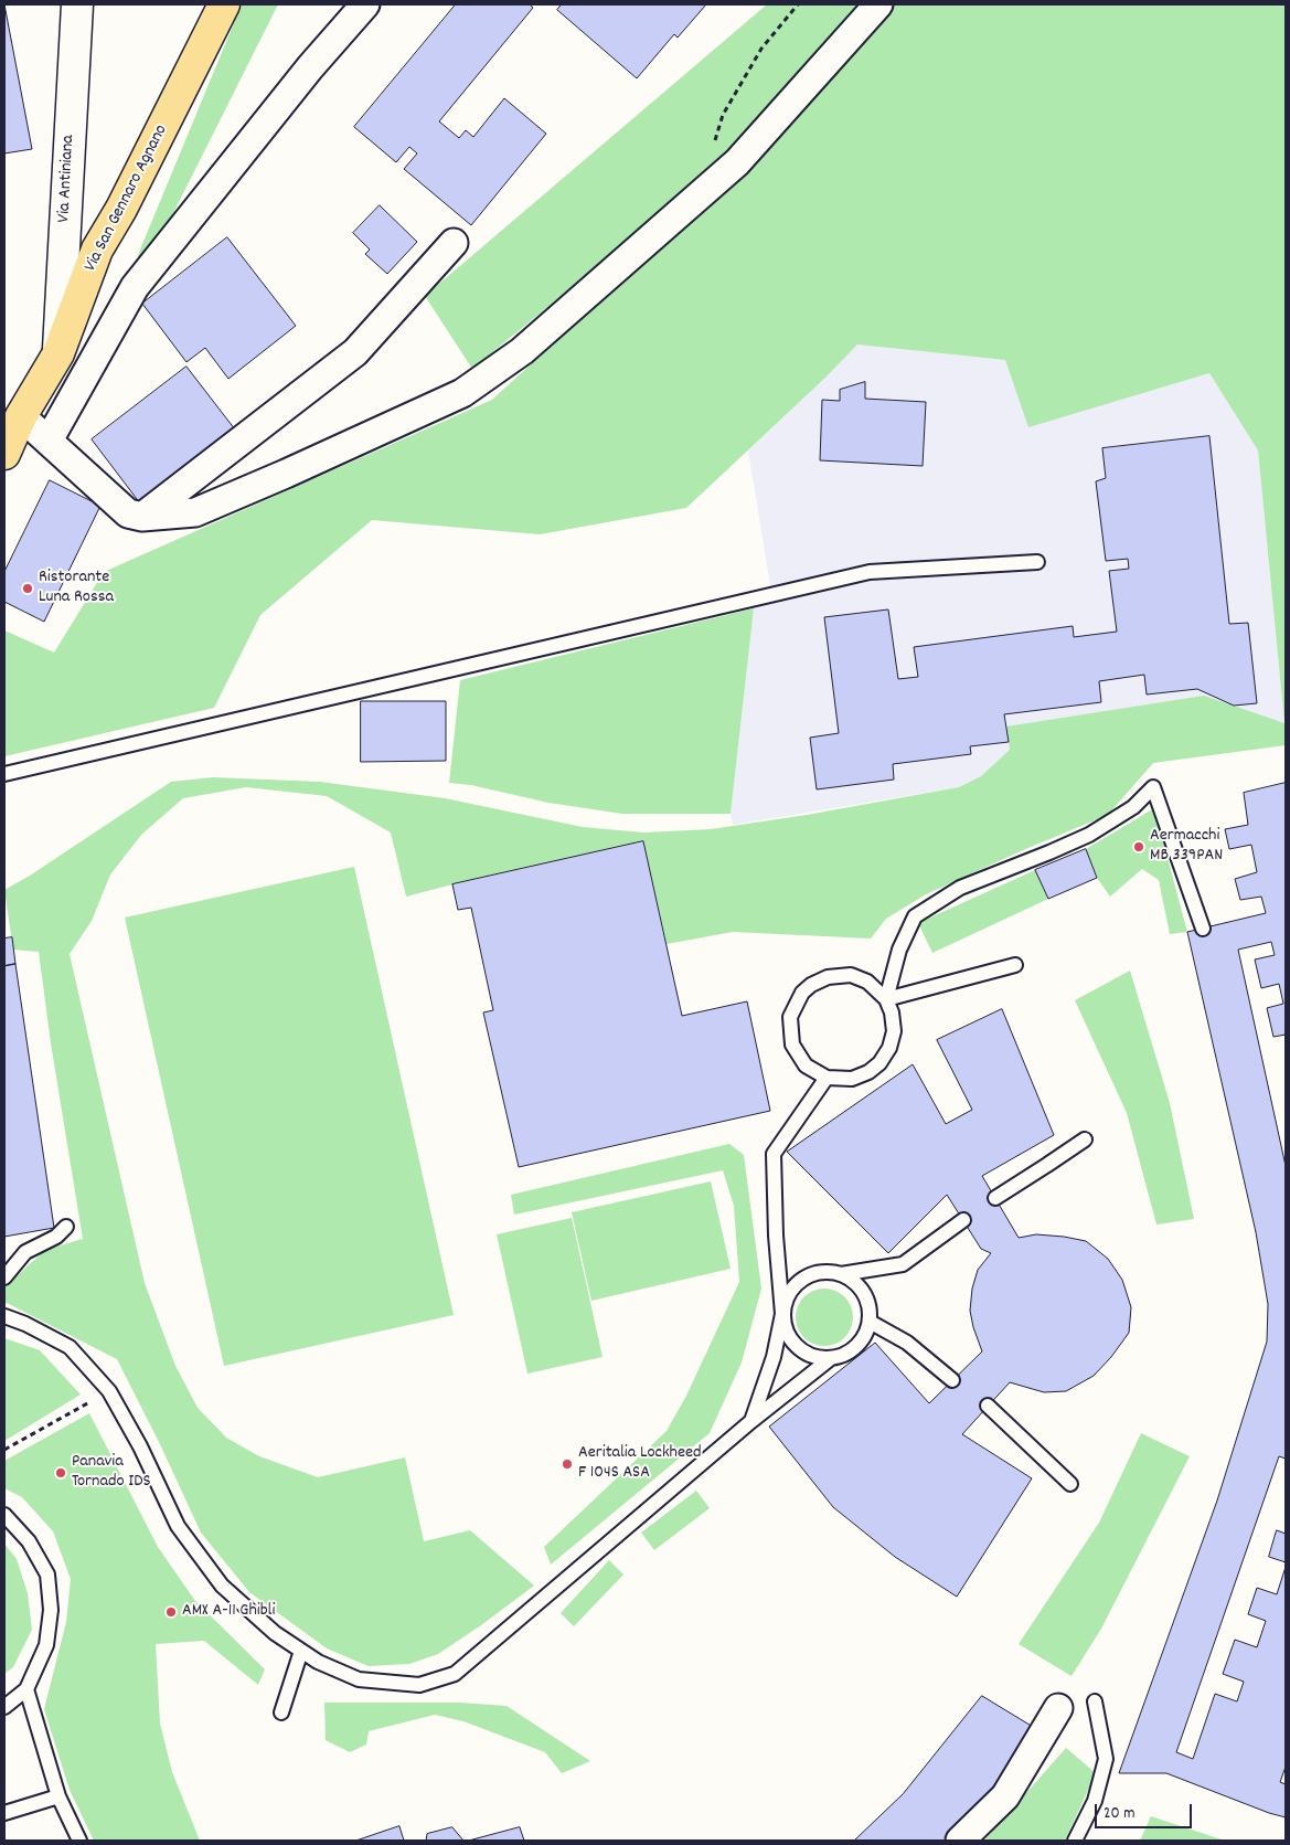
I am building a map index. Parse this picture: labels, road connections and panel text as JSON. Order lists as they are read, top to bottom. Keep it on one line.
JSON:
{"streets":{"main road":["Via San Gennaro Agnano"],"street":["Via Antiniana"]},"crossings":[["Via Antiniana","Via San Gennaro Agnano"]],"places":["Ristorante Luna Rossa","Aermacchi MB 339PAN","Aeritalia Lockheed F 104S ASA","Panavia Tornado IDS","AMX A-11 Ghibli"],"scale_bar":"20 m"}
